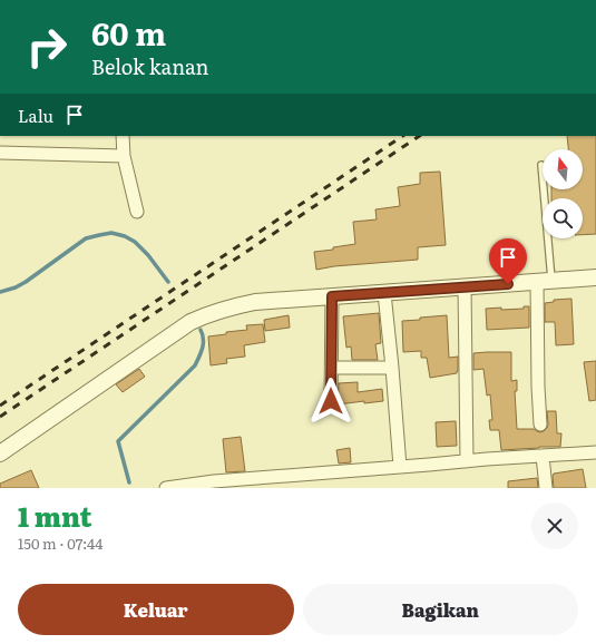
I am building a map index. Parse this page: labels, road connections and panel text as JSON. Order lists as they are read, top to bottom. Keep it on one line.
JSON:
{"north":"top","page":{"turn":["60 m","Belok kanan"],"then":"Lalu","heading":["1 mnt","150 m · 07:44"],"buttons":["Keluar","Bagikan"]}}
